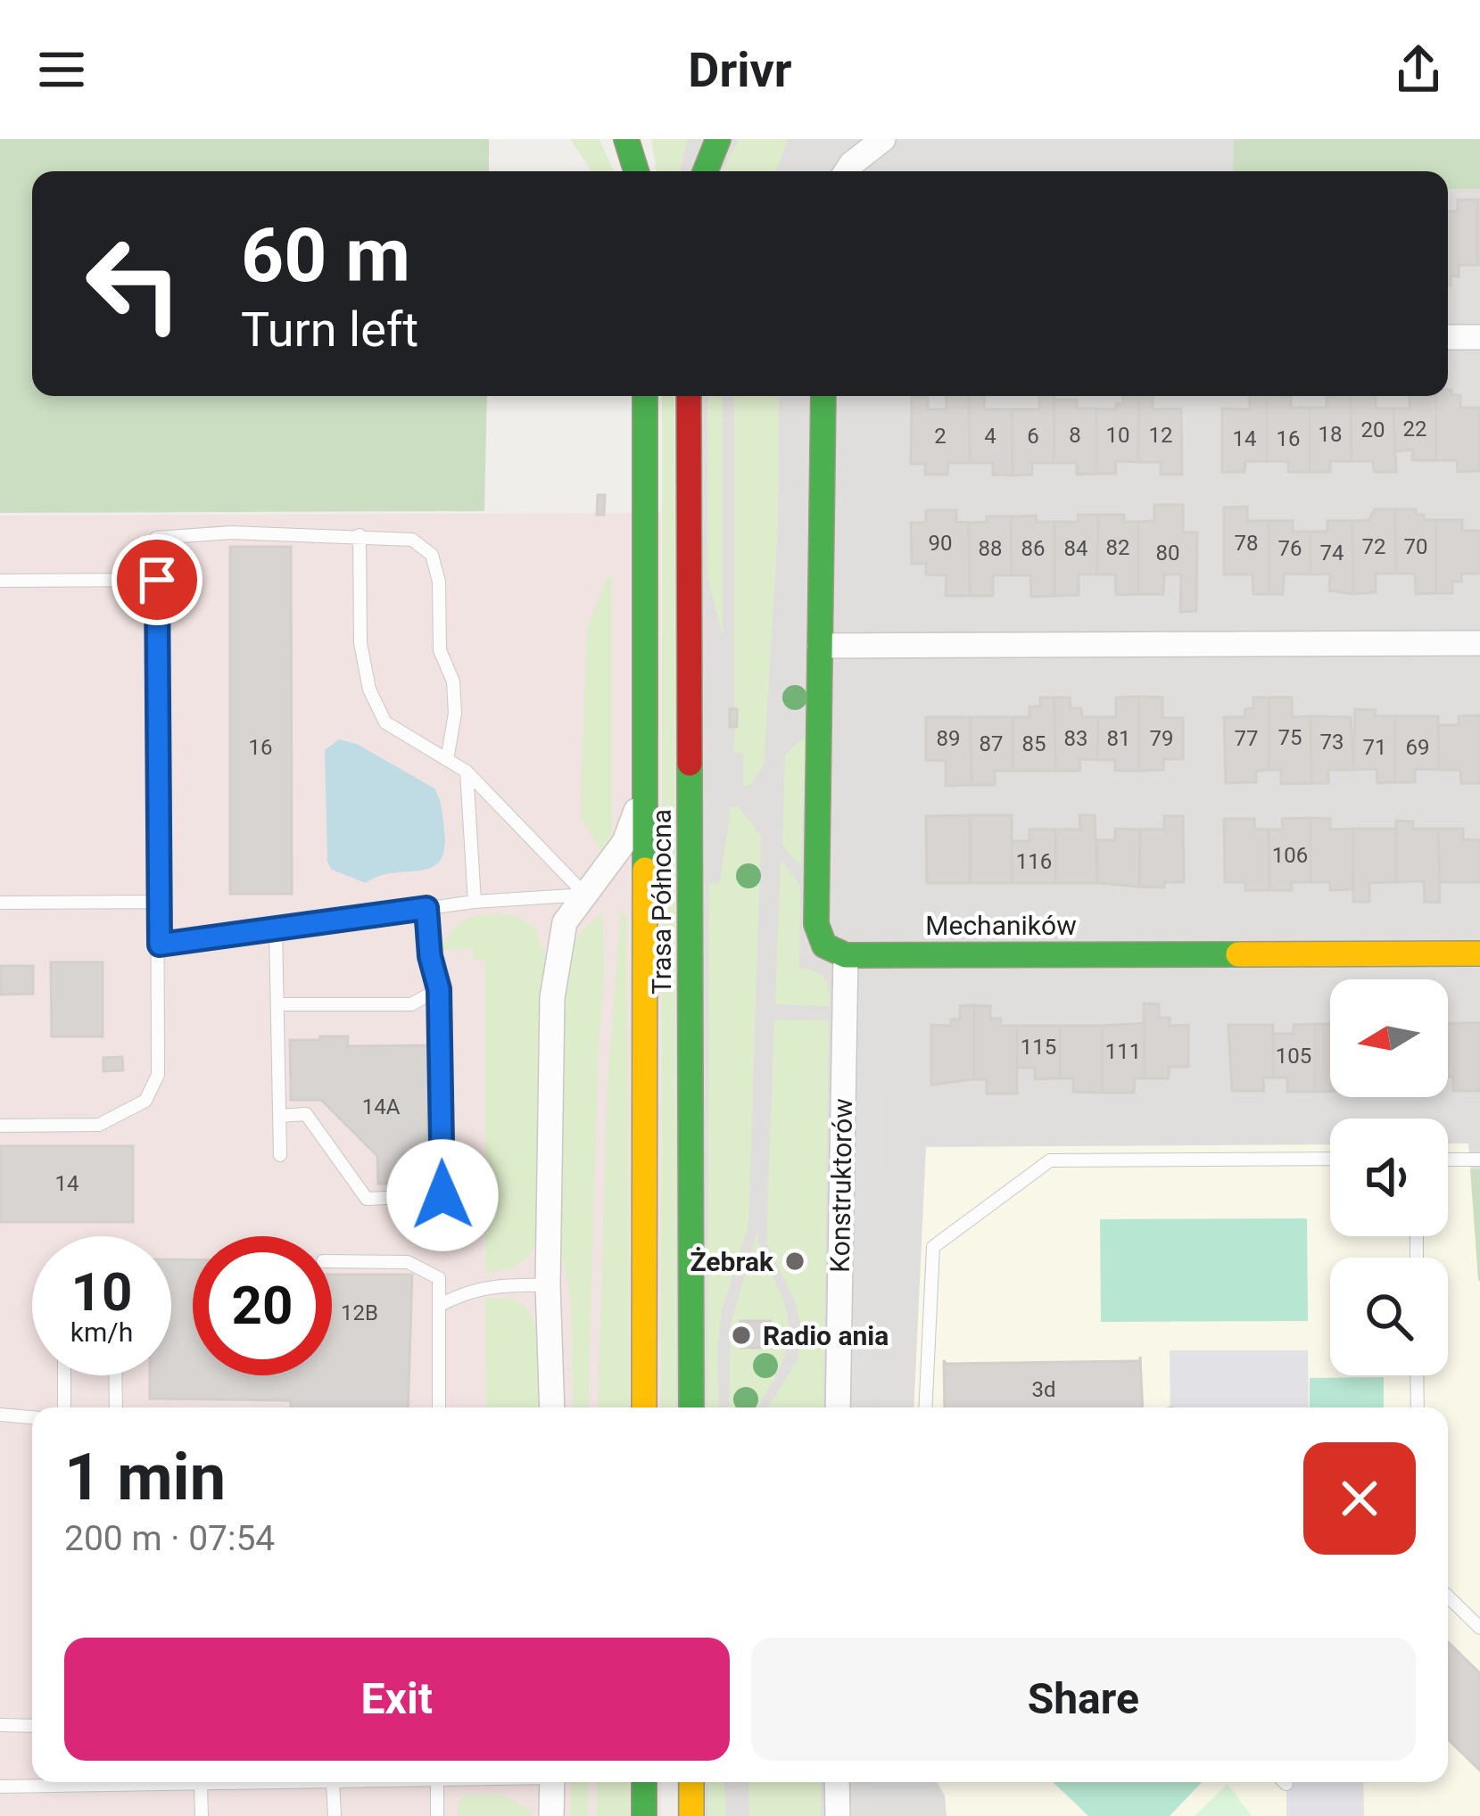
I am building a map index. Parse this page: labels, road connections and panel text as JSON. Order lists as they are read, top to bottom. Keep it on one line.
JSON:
{"streets":{"main road":["Trasa Północna","Mechaników"],"street":["Konstruktorów"]},"crossings":[["Mechaników","Konstruktorów"]],"places":["Żebrak","Radio ania"],"house_numbers":["22","20","18","8","10","12","2","4","6","14","16","90","78","72","70","82","88","86","84","76","80","74","75","89","83","81","79","77","73","87","85","16","71","69","106","116","115","111","105","14A","14","12B","3d"],"north":"left","page":{"header":"Drivr","turn":["60 m","Turn left"],"speed":"10 km/h","limit":"20","heading":["1 min","200 m · 07:54"],"buttons":["Exit","Share"]}}
